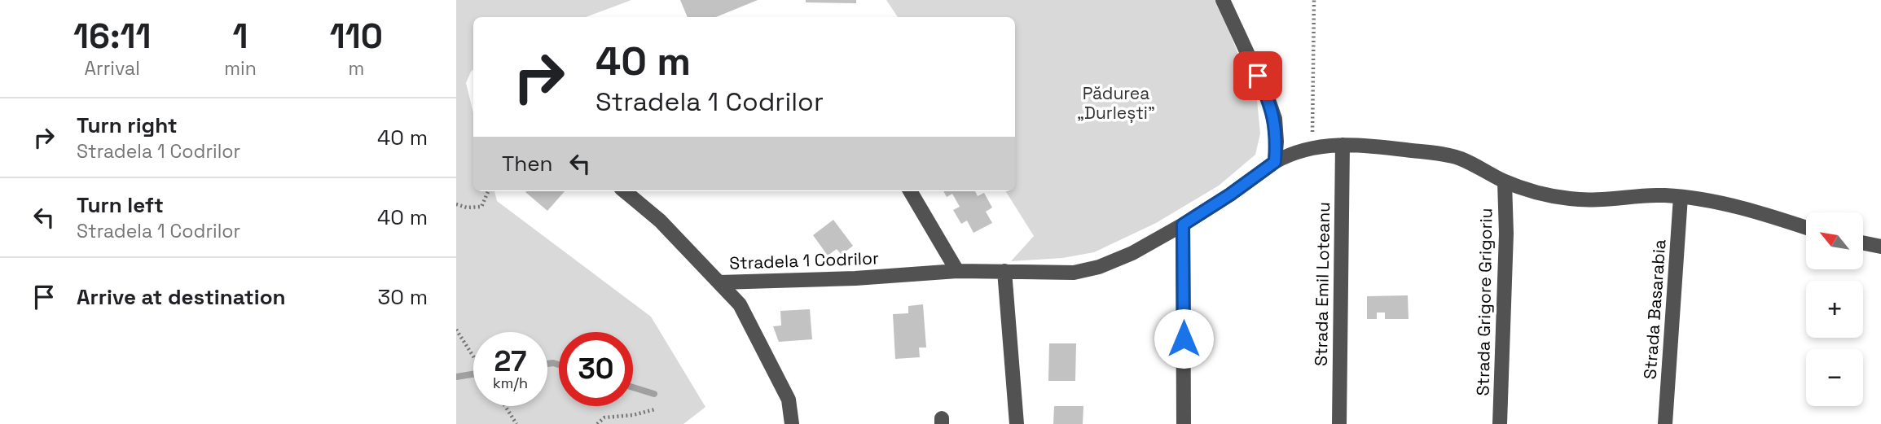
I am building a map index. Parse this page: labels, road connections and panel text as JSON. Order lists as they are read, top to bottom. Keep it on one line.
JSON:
{"streets":{"street":["Stradela 1 Codrilor","Strada Emil Loteanu","Strada Grigore Grigoriu","Strada Basarabia"]},"crossings":[["Stradela 1 Codrilor","Strada Emil Loteanu"],["Stradela 1 Codrilor","Strada Grigore Grigoriu"],["Stradela 1 Codrilor","Strada Basarabia"]],"parks":["Pădurea „Durlești”"],"north":"top left","page":{"eta":["16:11","Arrival","1","min","110","m"],"turn":["40 m","Stradela 1 Codrilor"],"list":[{"name":"Turn right","note":"Stradela 1 Codrilor","value":"40 m"},{"name":"Turn left","note":"Stradela 1 Codrilor","value":"40 m"},{"name":"Arrive at destination","value":"30 m"}],"then":"Then","map_buttons":["+","−"],"speed":"27 km/h","limit":"30"}}
